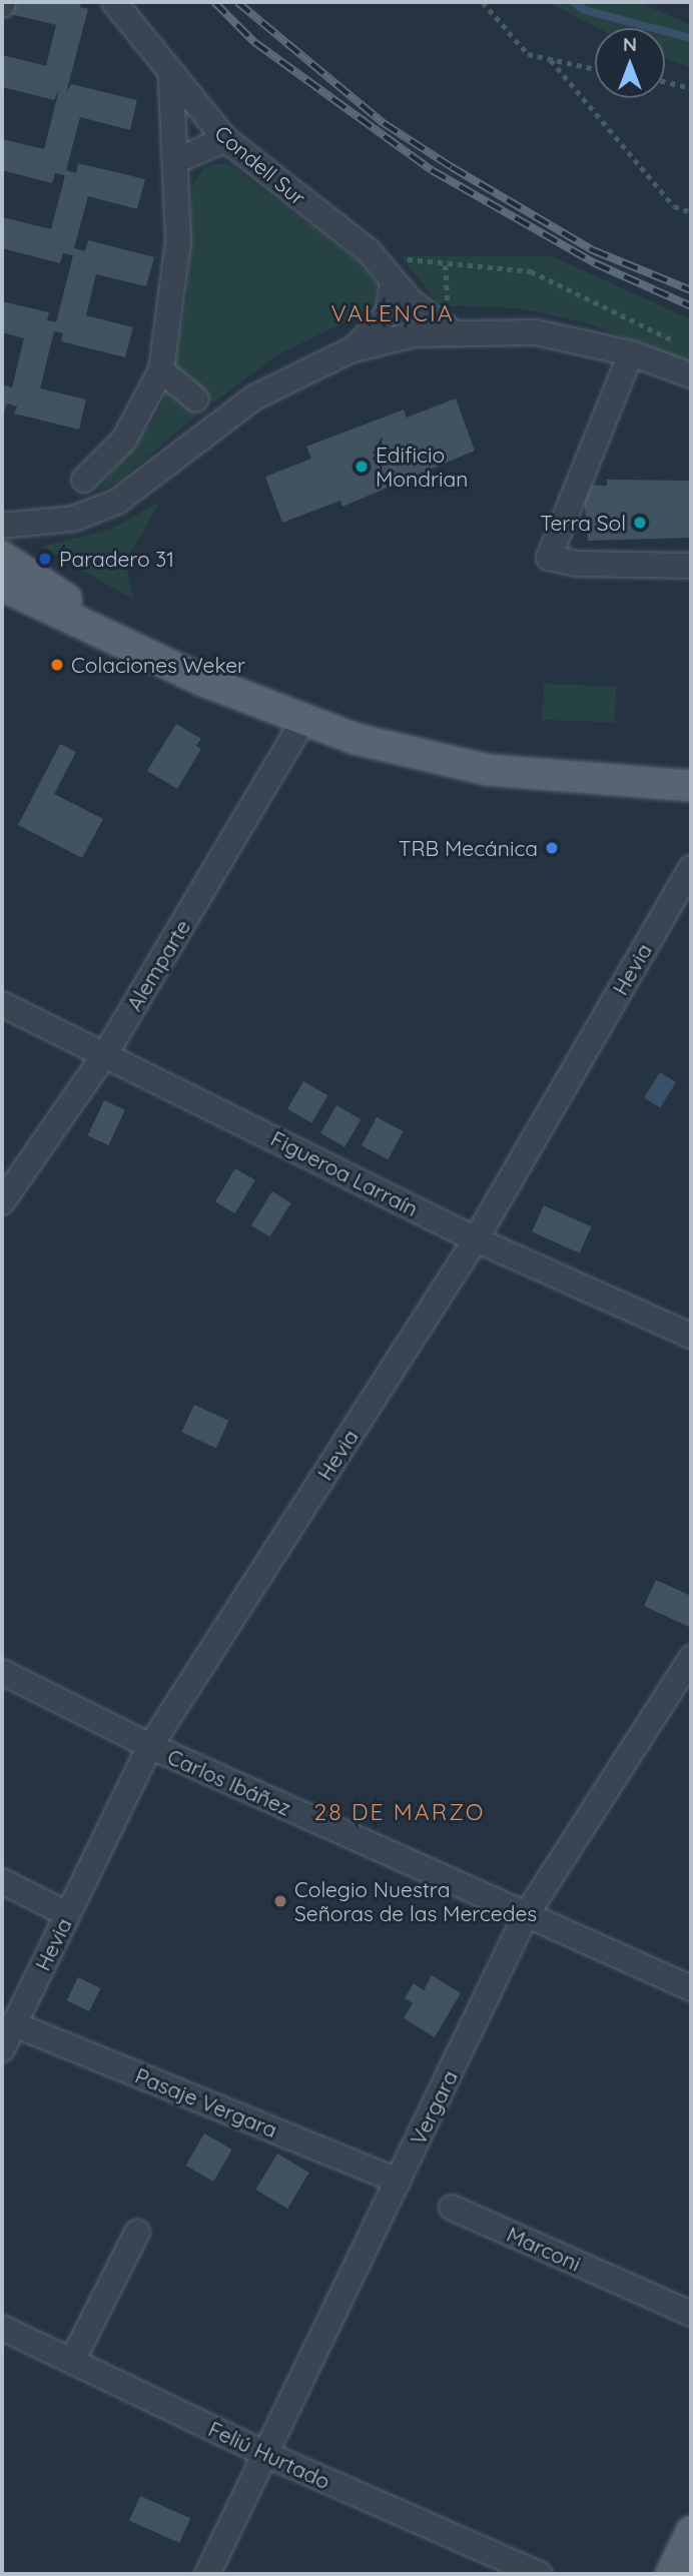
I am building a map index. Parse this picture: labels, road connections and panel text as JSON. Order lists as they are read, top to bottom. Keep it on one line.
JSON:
{"streets":{"street":["Condell Sur","Alemparte","Hevia","Figueroa Larraín","Carlos Ibáñez","Pasaje Vergara","Vergara","Marconi","Feliú Hurtado"]},"crossings":[["Alemparte","Figueroa Larraín"],["Hevia","Figueroa Larraín"],["Hevia","Carlos Ibáñez"],["Hevia","Pasaje Vergara"],["Carlos Ibáñez","Vergara"],["Pasaje Vergara","Vergara"],["Vergara","Feliú Hurtado"]],"districts":["VALENCIA","28 DE MARZO"],"places":["Edificio Mondrian","Terra Sol","Paradero 31","Colaciones Weker","TRB Mecánica","Colegio Nuestra Señoras de las Mercedes"],"north":"top"}
